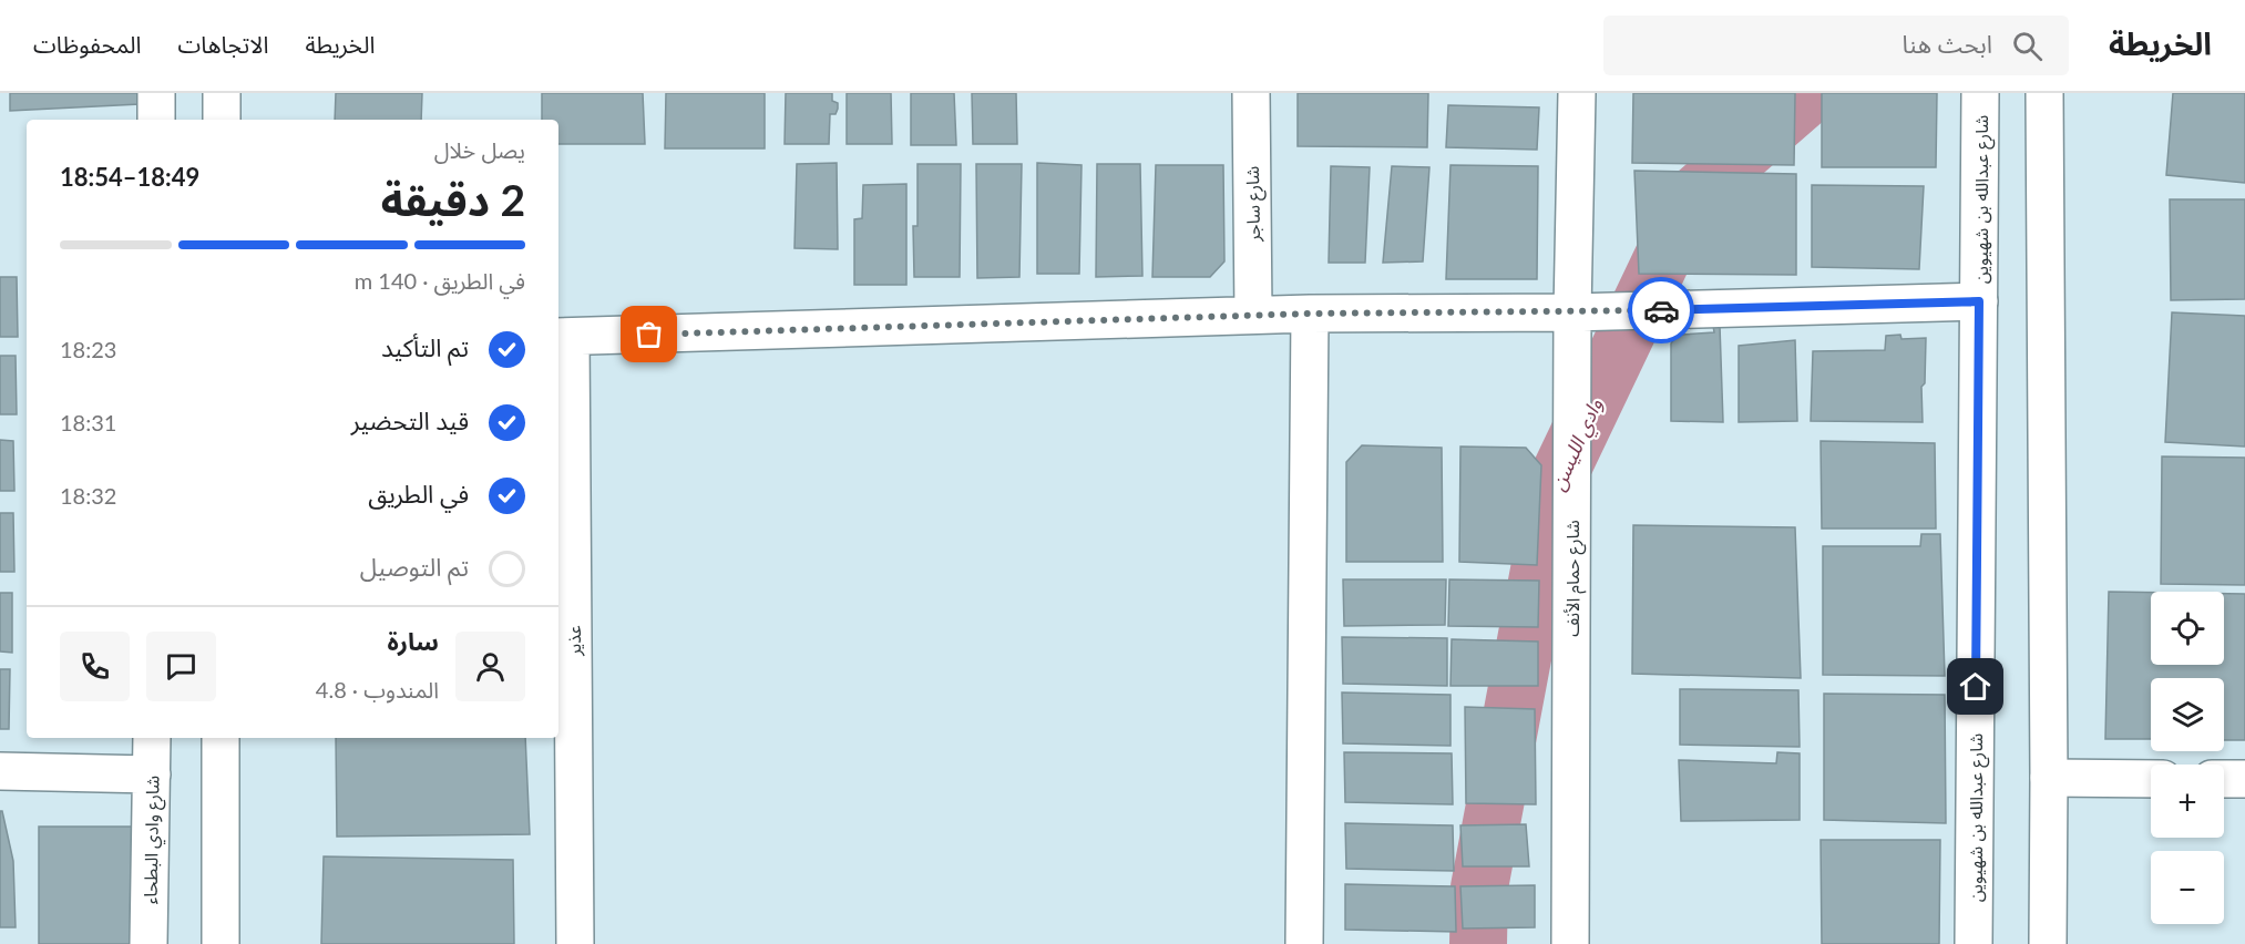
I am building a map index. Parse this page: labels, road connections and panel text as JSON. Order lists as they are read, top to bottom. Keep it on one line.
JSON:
{"streets":{"street":["شارع عبدالله بن شهيوين","شارع ساجر","شارع حمام الأنف","عذير","شارع وادي البطحاء"]},"water":["وادي الليسن"],"page":{"header":"الخريطة","search":"ابحث هنا","nav":["الخريطة","الاتجاهات","المحفوظات"],"heading":["2 دقيقة","يصل خلال","18:49–18:54"],"panel":["سارة","المندوب · 4.8"],"bar":"في الطريق · 140 m","list":[["تم التأكيد","18:23"],["قيد التحضير","18:31"],["في الطريق","18:32"],"تم التوصيل"],"map_buttons":["+","−"]}}
